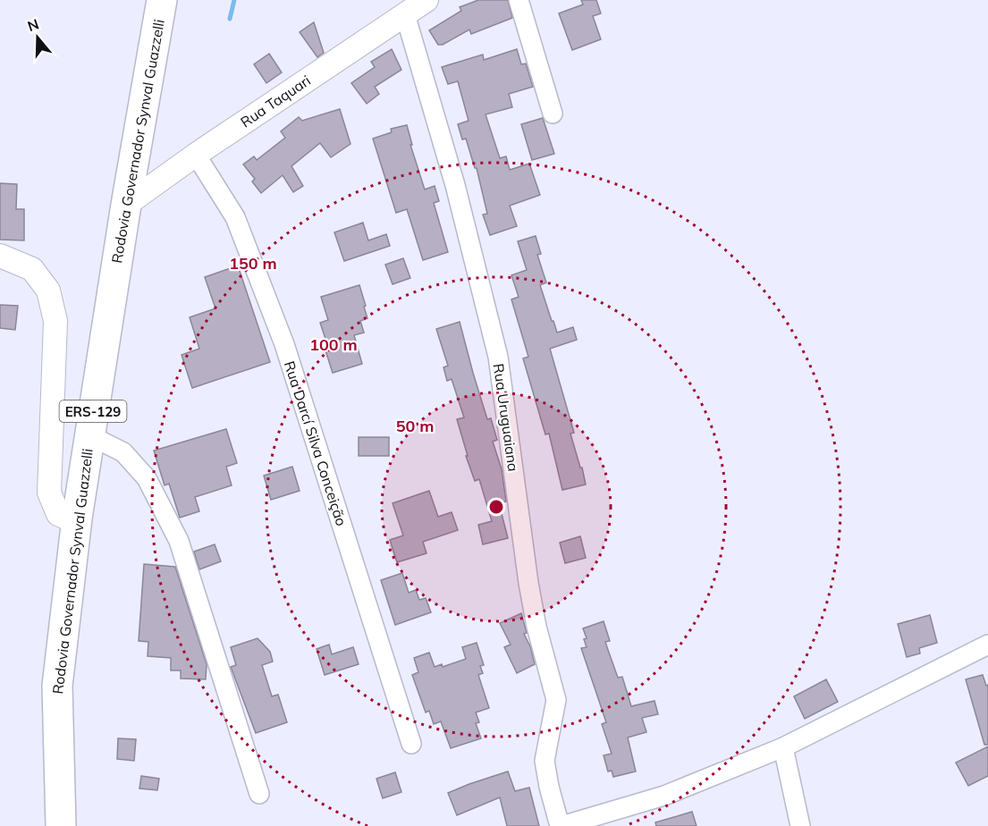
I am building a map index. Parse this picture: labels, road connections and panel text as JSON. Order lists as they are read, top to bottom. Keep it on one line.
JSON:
{"streets":{"main road":["Rodovia Governador Synval Guazzelli","ERS-129"],"street":["Rua Taquari","Rua Uruguaiana","Rua Darcí Silva Conceição"]},"crossings":[["Rua Taquari","Rodovia Governador Synval Guazzelli"],["Rua Taquari","Rua Uruguaiana"],["Rua Taquari","Rua Darcí Silva Conceição"]],"north":"top","rings":["150 m","100 m","50 m"]}
